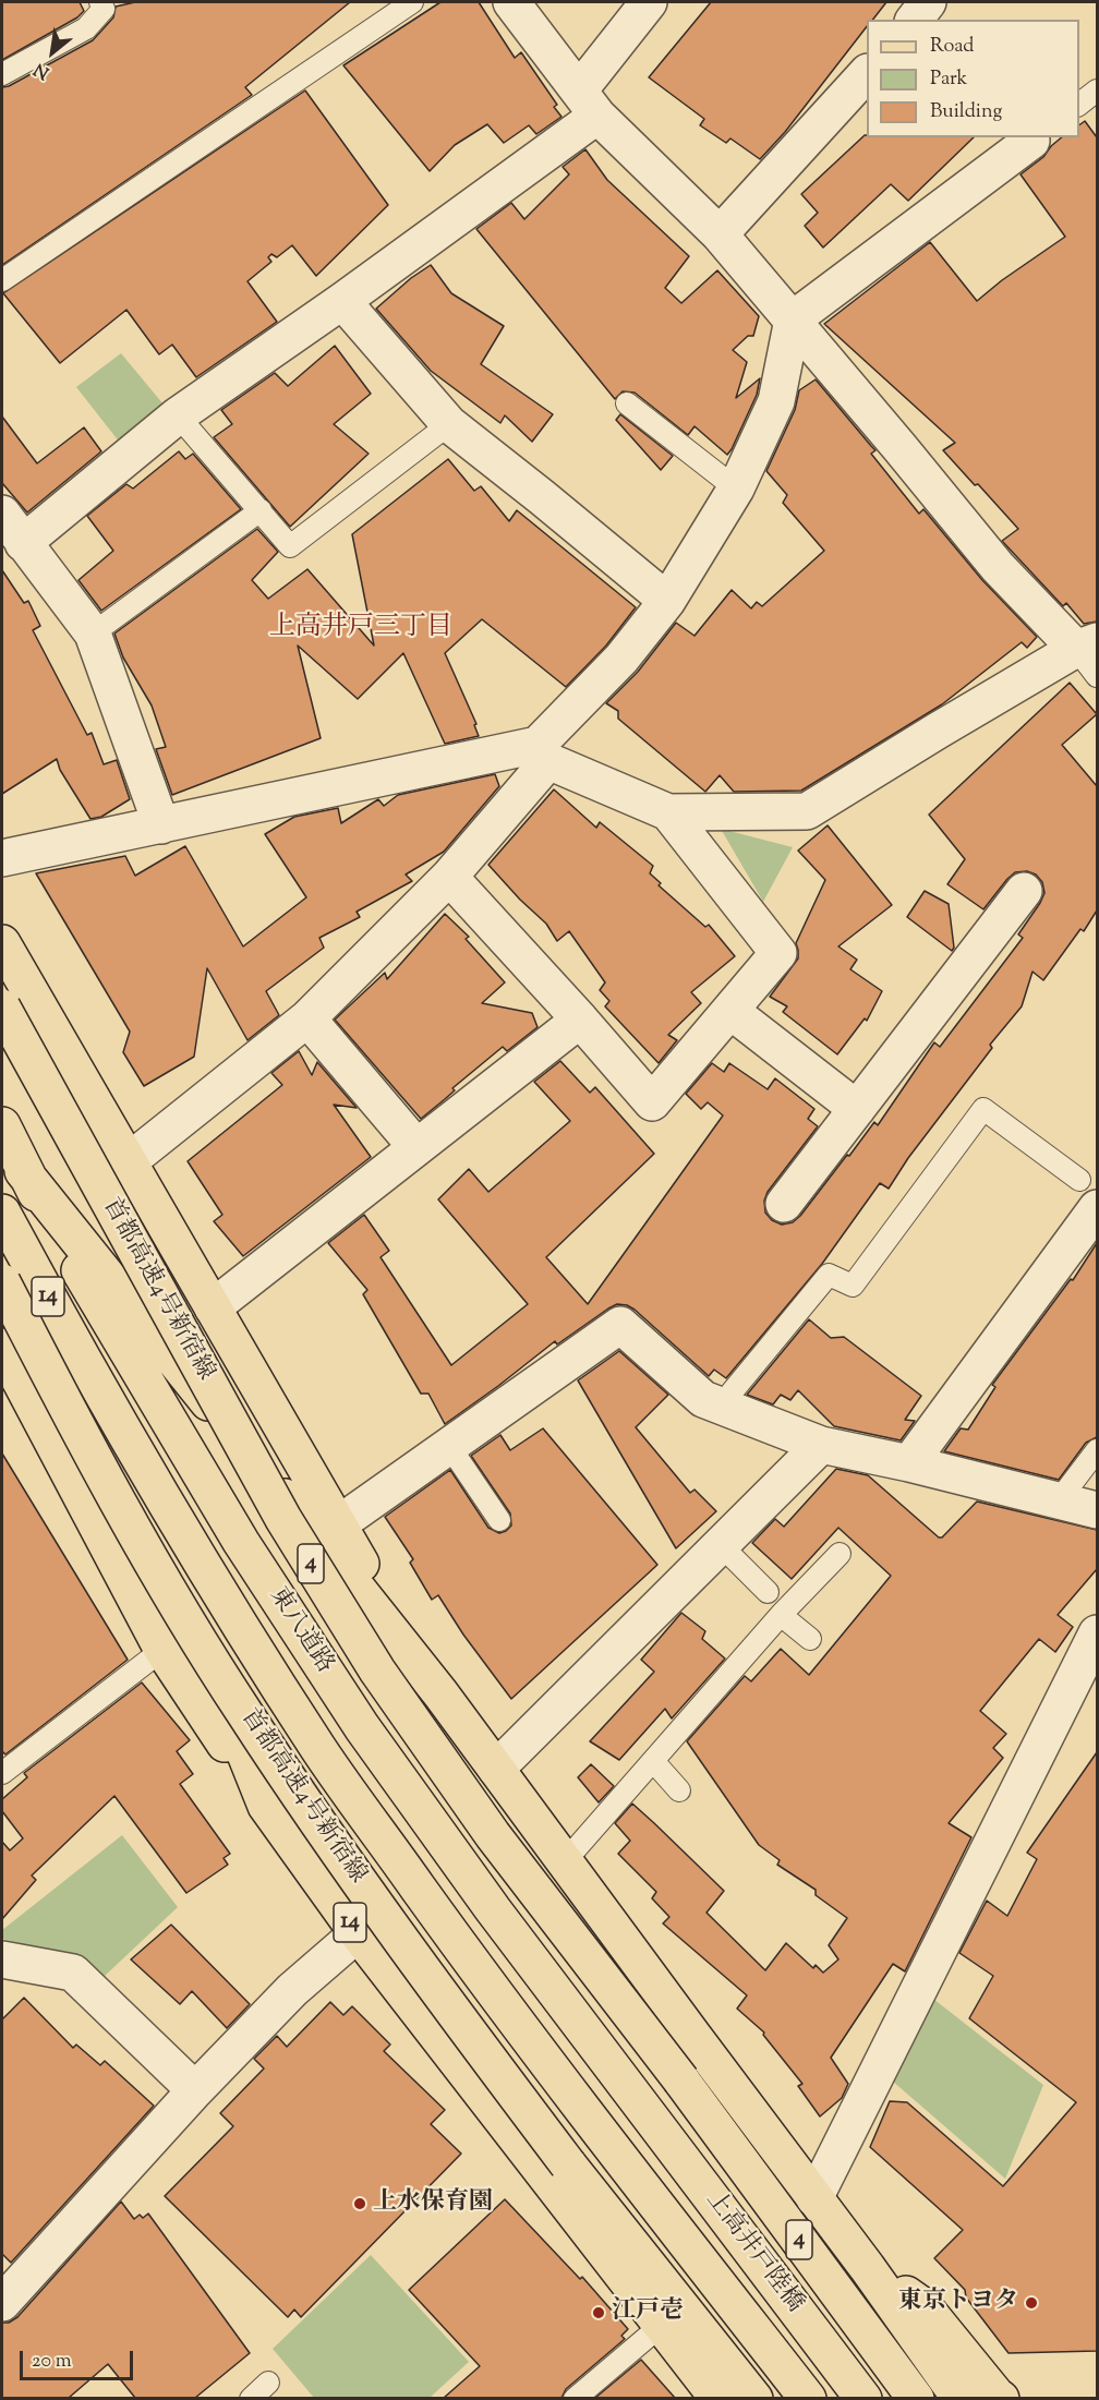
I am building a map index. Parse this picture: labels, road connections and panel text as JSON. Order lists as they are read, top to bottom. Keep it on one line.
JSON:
{"streets":{"main road":["首都高速4号新宿線","14","4","東八道路","上高井戸陸橋"]},"crossings":[["首都高速4号新宿線","上高井戸陸橋"],["14","東八道路"],["東八道路","上高井戸陸橋"]],"districts":["上高井戸三丁目"],"places":["上水保育園","東京トヨタ","江戸壱"],"legend":["Road","Park","Building"],"scale_bar":"20 m","north":"bottom left"}
